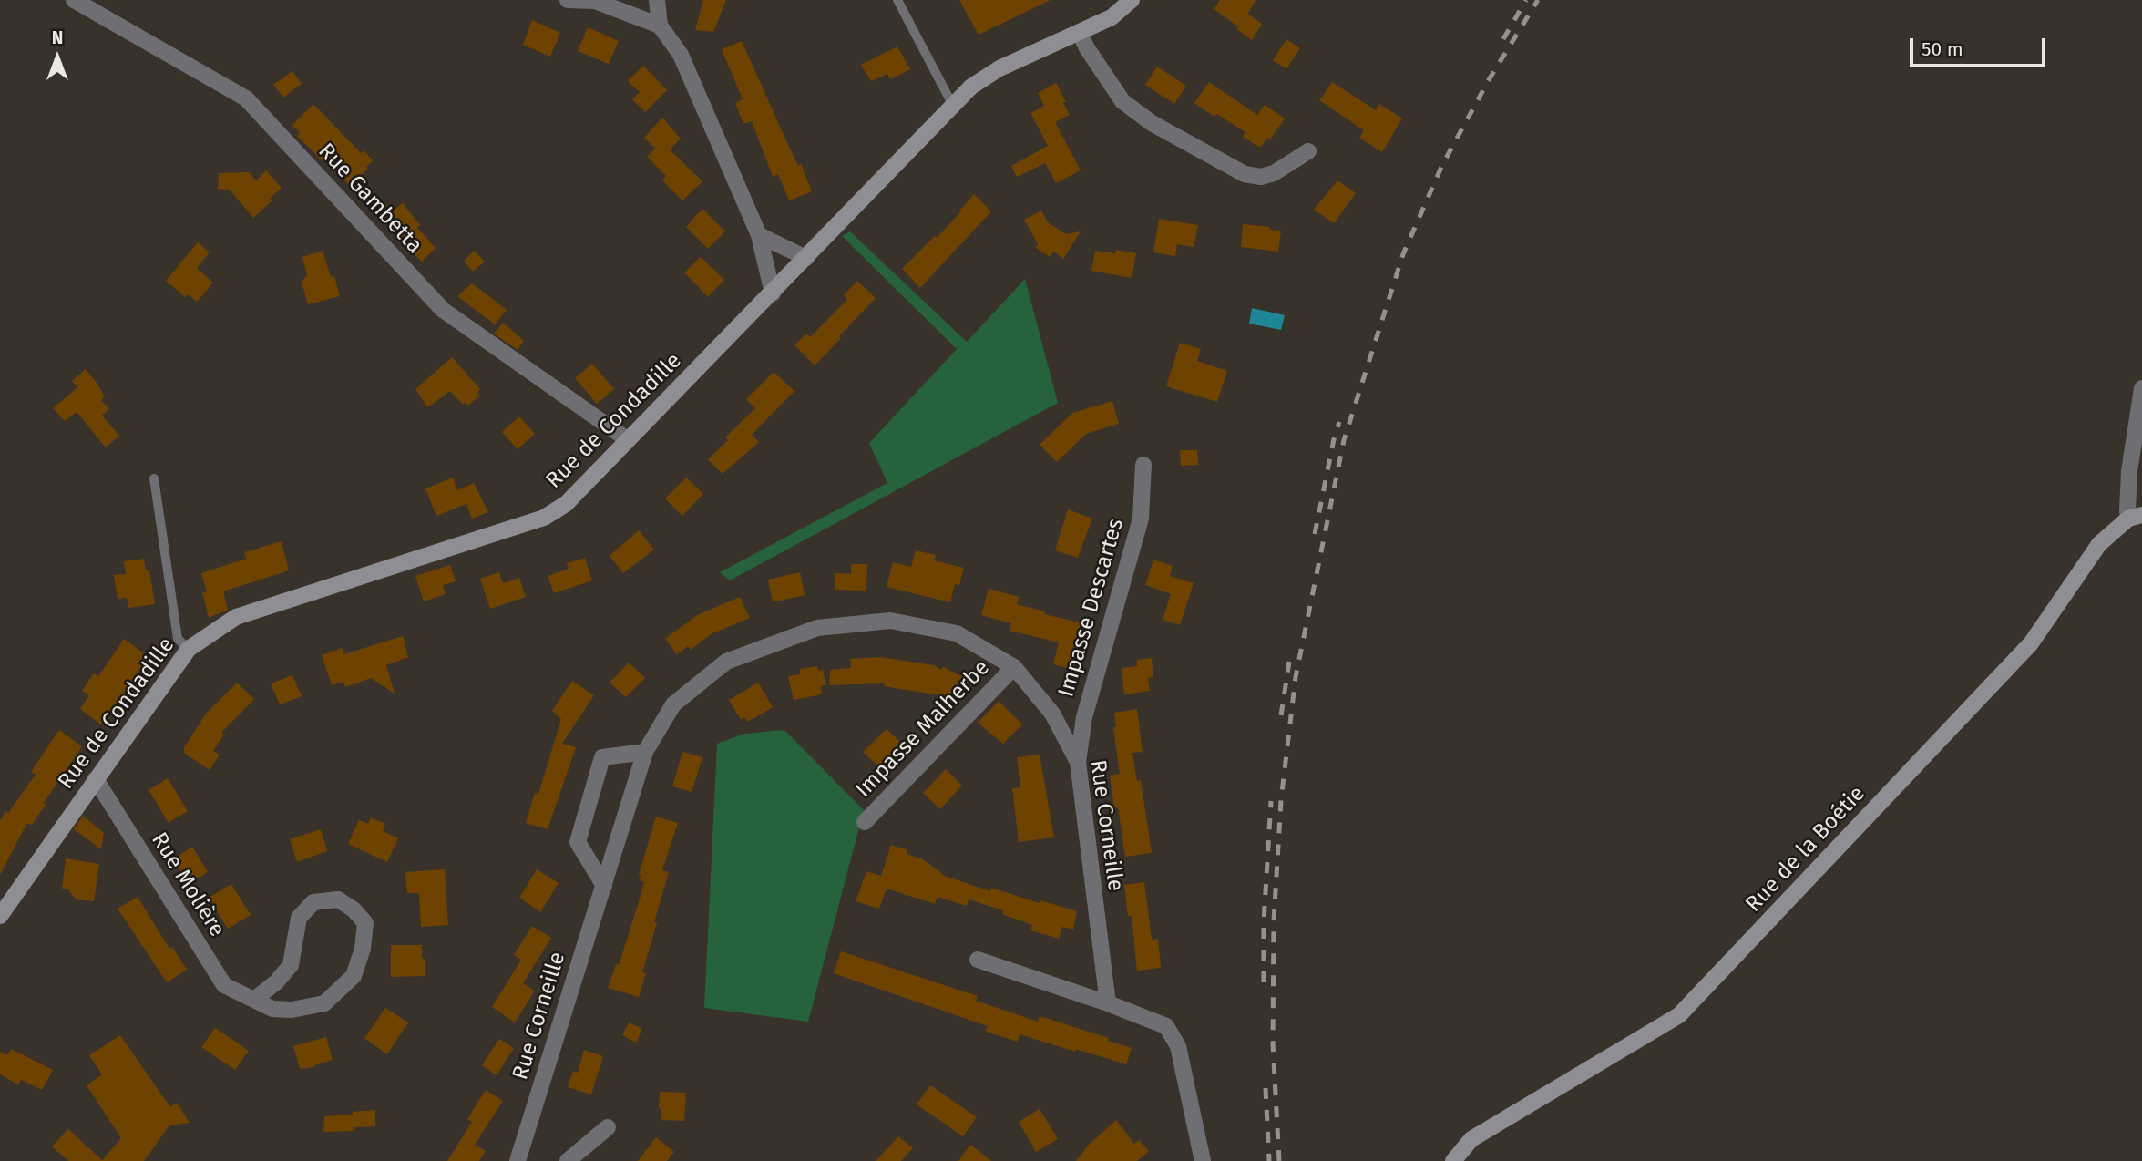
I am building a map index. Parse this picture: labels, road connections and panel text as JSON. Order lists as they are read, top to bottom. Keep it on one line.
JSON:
{"streets":{"street":["Rue Gambetta","Rue de Condadille","Impasse Descartes","Impasse Malherbe","Rue Corneille","Rue de la Boétie","Rue Molière"]},"crossings":[["Rue Gambetta","Rue de Condadille"],["Rue de Condadille","Rue Molière"],["Impasse Descartes","Rue Corneille"],["Impasse Malherbe","Rue Corneille"]],"scale_bar":"50 m","north":"top"}
